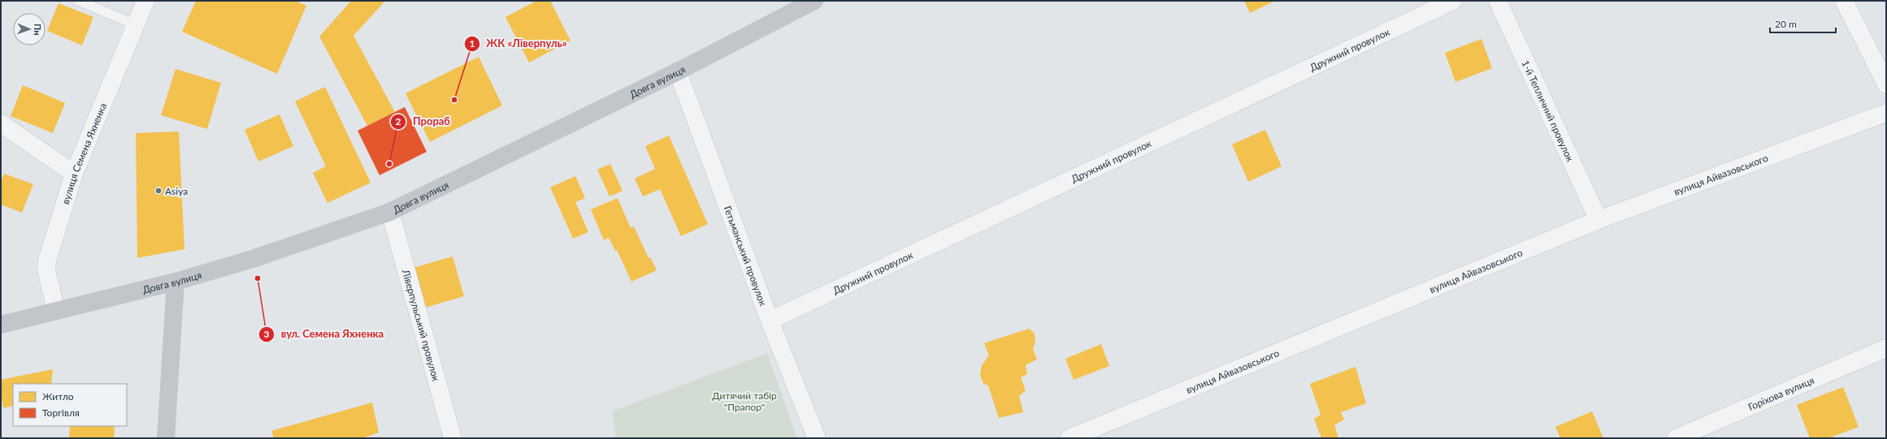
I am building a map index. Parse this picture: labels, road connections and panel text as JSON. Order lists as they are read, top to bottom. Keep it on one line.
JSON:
{"streets":{"street":["Дружний провулок","Довга вулиця","1-й Тепличний провулок","вулиця Семена Яхненка","вулиця Айвазовського","Гетьманський провулок","Ліверпульський провулок","Горіхова вулиця"]},"crossings":[["Дружний провулок","Гетьманський провулок"],["Довга вулиця","вулиця Семена Яхненка"],["Довга вулиця","Гетьманський провулок"],["Довга вулиця","Ліверпульський провулок"],["1-й Тепличний провулок","вулиця Айвазовського"]],"parks":["Дитячий табір \"Прапор\""],"places":["ЖК «Ліверпуль»","Прораб","Asiya","вул. Семена Яхненка"],"legend":["Житло","Торгівля"],"scale_bar":"20 m","north":"right"}
